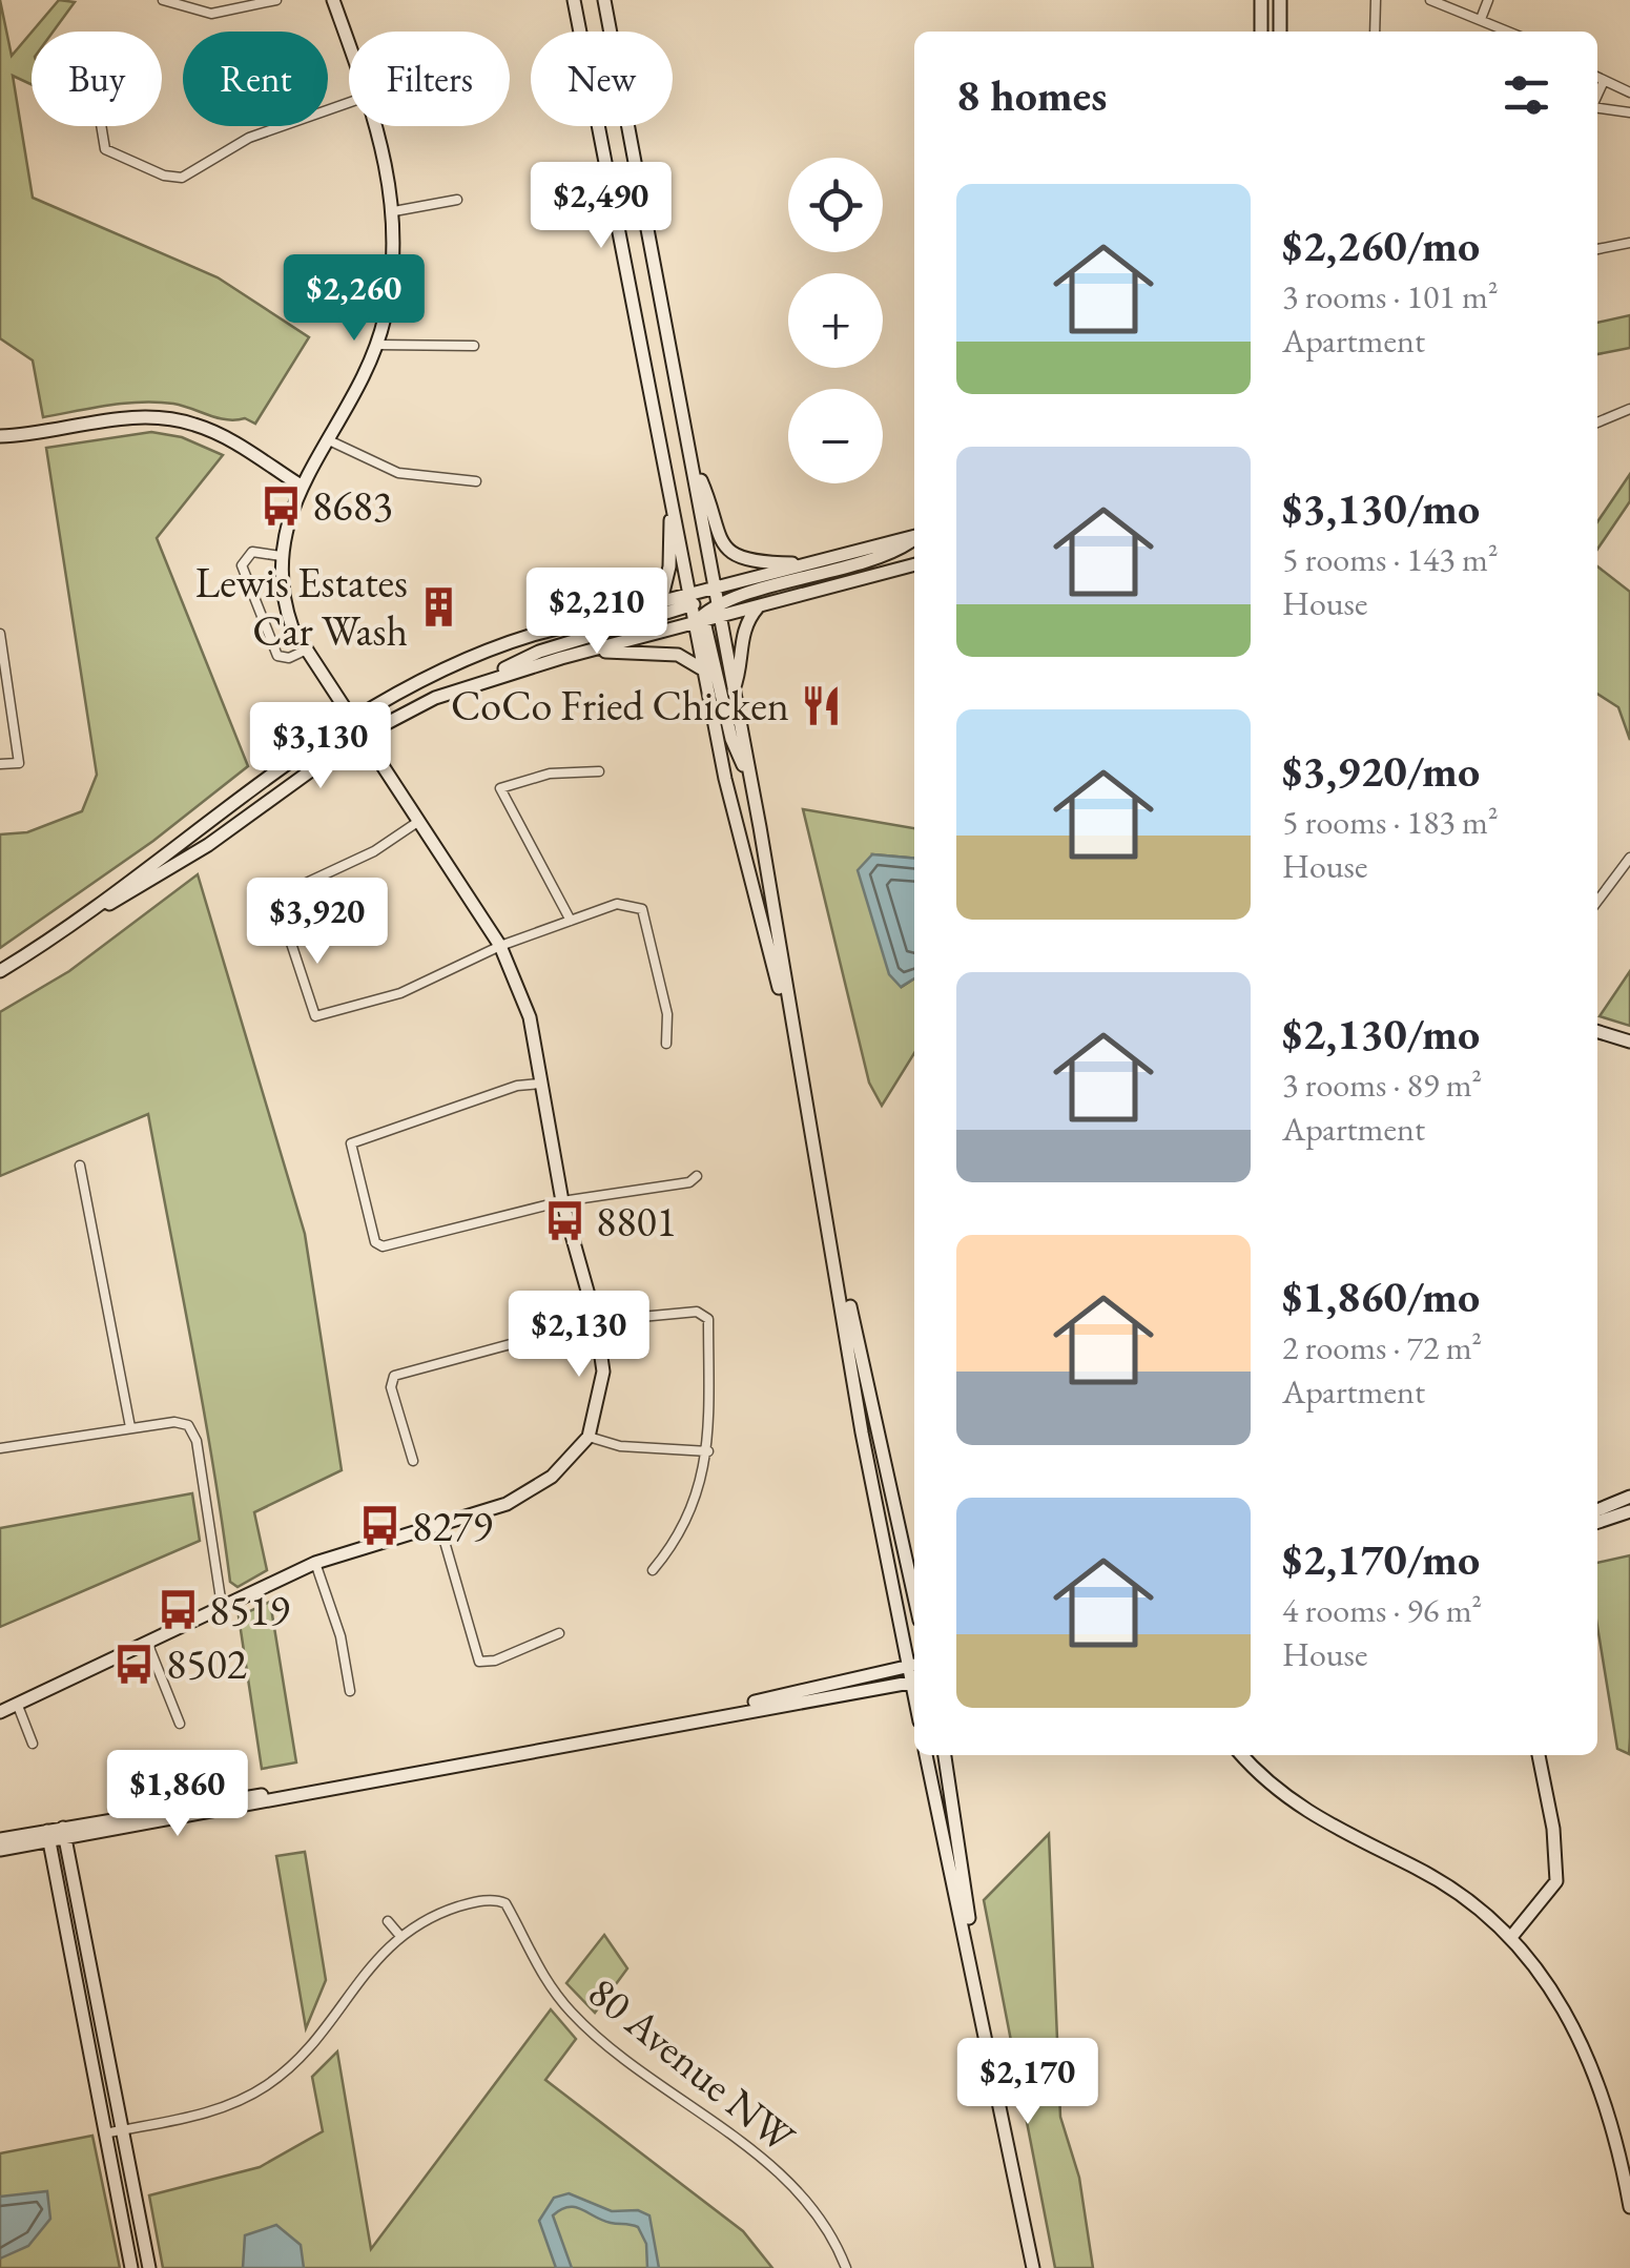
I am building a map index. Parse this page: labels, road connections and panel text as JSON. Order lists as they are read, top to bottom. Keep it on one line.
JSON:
{"streets":{"street":["80 Avenue NW"]},"places":{"bus stop":["8683","8801","8279","8519","8502"],"building":["Lewis Estates Car Wash"],"restaurant":["CoCo Fried Chicken"]},"page":{"chip":["Buy","Rent","Filters","New"],"heading":"8 homes","map_buttons":["+","−"],"list":[{"name":"$2,260/mo","note":"3 rooms · 101 m² · Apartment"},{"name":"$3,130/mo","note":"5 rooms · 143 m² · House"},{"name":"$3,920/mo","note":"5 rooms · 183 m² · House"},{"name":"$2,130/mo","note":"3 rooms · 89 m² · Apartment"},{"name":"$1,860/mo","note":"2 rooms · 72 m² · Apartment"},{"name":"$2,170/mo","note":"4 rooms · 96 m² · House"}],"price":["$2,490","$2,260","$2,210","$3,130","$3,920","$2,130","$1,860","$2,170"]}}
